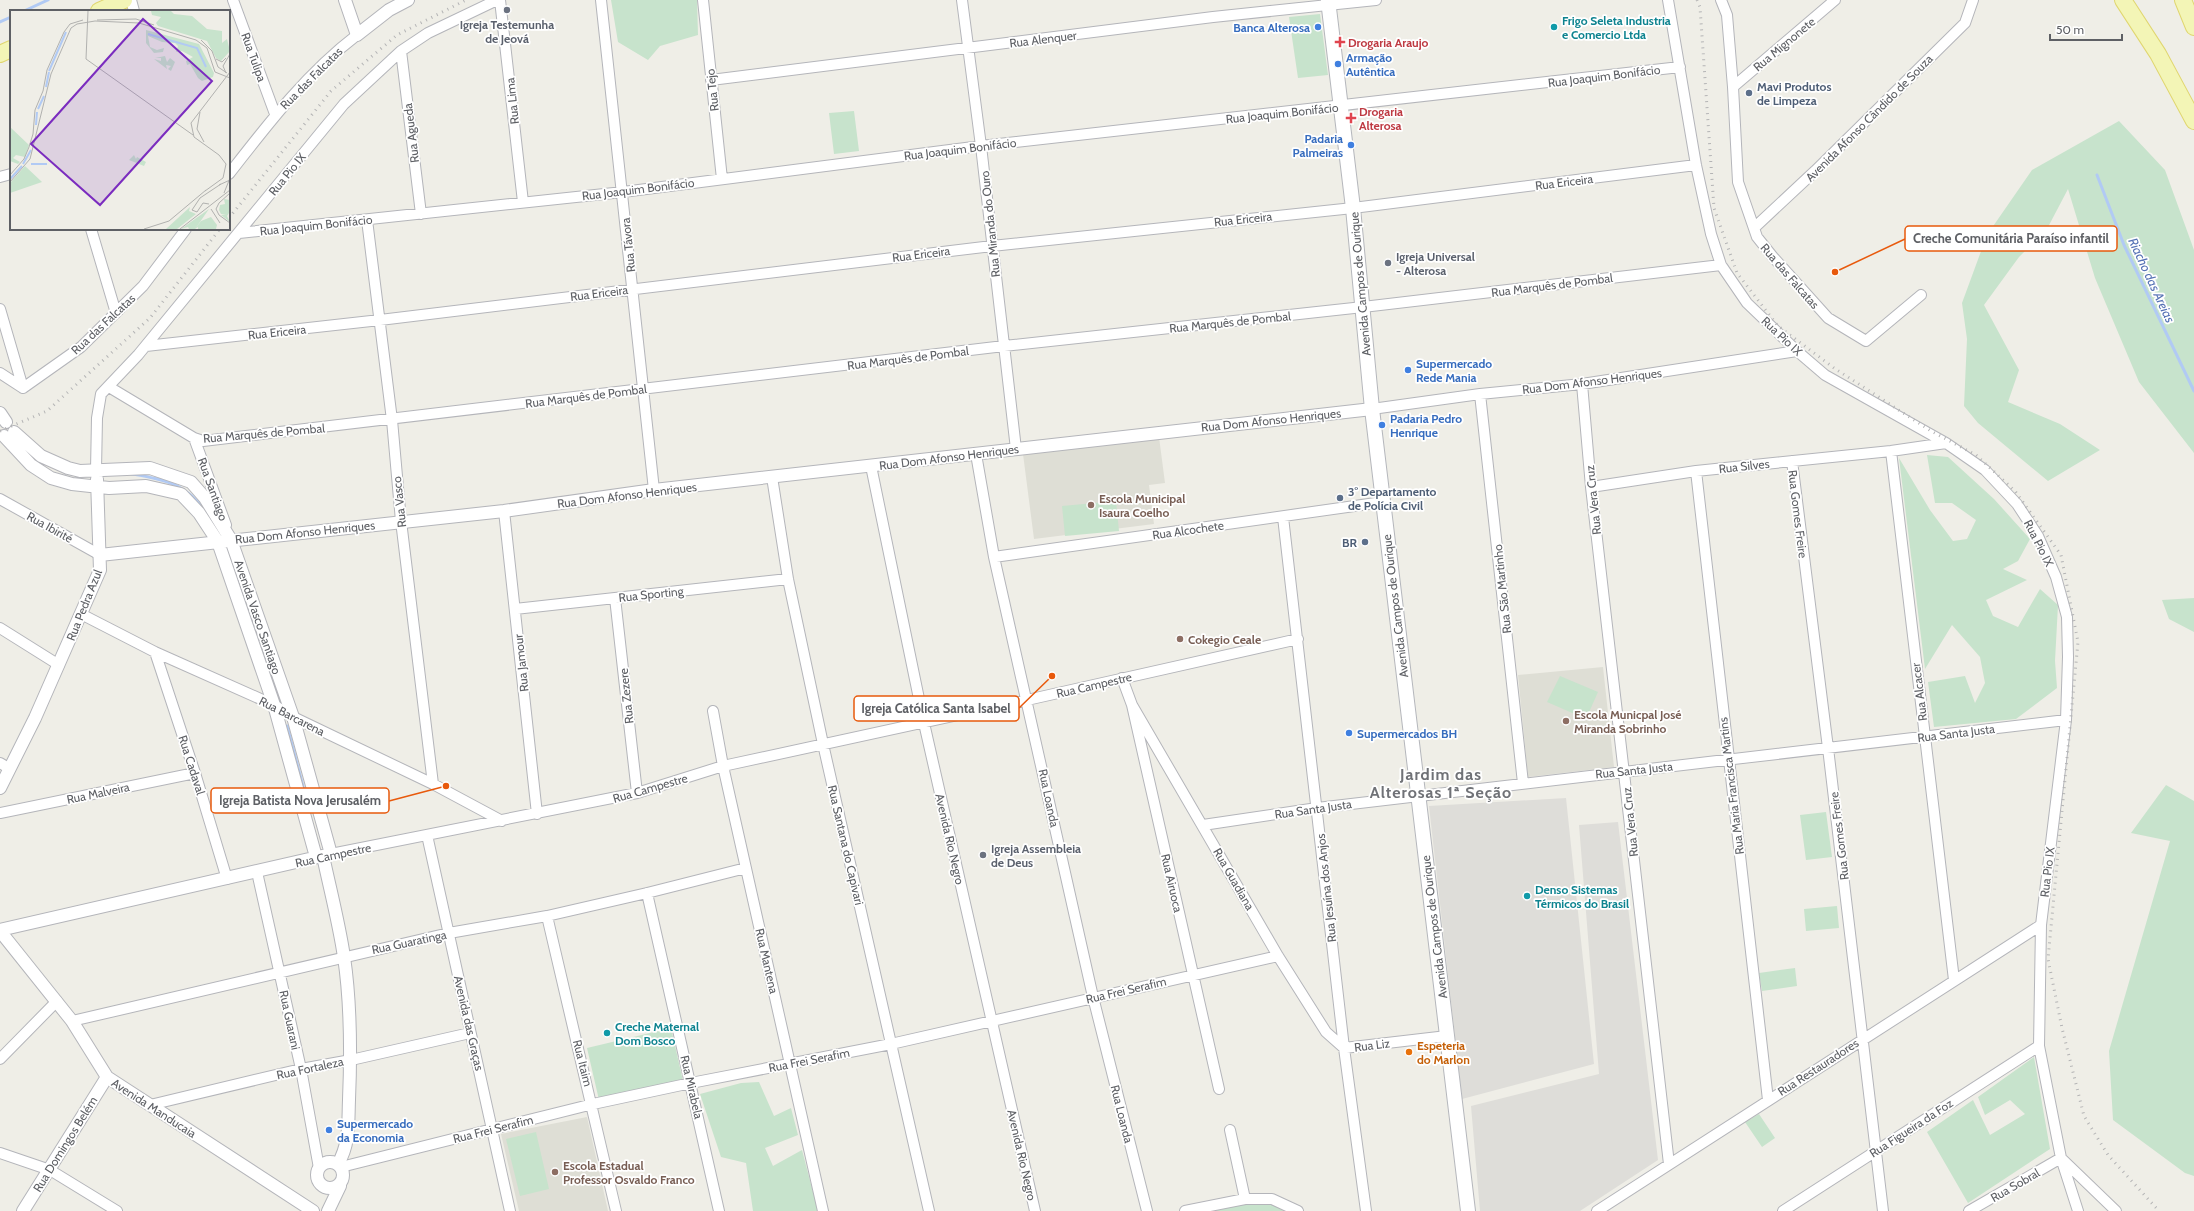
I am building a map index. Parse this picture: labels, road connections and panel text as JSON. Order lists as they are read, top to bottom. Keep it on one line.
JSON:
{"streets":{"main road":["Avenida Campos de Ourique"],"street":["Rua Alenquer","Rua Mignonete","Rua Tulipa","Rua Joaquim Bonifácio","Rua das Falcatas","Rua Tejo","Rua Lima","Avenida Afonso Cândido de Souza","Rua Agueda","Rua Pio IX","Rua Ericeira","Rua Miranda do Ouro","Rua Távora","Rua Marquês de Pombal","Rua Dom Afonso Henriques","Rua Silves","Rua Santiago","Rua Vera Cruz","Rua Vasco","Rua Gomes Freire","Rua Ibirité","Rua Alcochete","Rua São Martinho","Rua Sporting","Rua Pedra Azul","Avenida Vasco Santiago","Rua Jamour","Rua Campestre","Rua Alcacer","Rua Zezere","Rua Barcarena","Rua Santa Justa","Rua Cadaval","Rua Maria Francisca Martins","Rua Malveira","Rua Loanda","Avenida Rio Negro","Rua Santana do Capivari","Rua Guadiana","Rua Airuoca","Rua Jesuína dos Anjos","Rua Guaratinga","Rua Mantena","Rua Frei Serafim","Rua Guarani","Avenida das Graças","Rua Liz","Rua Itaim","Rua Restauradores","Rua Fortaleza","Rua Mirabela","Avenida Manducaia","Rua Figueira da Foz","Rua Domingos Belém","Rua Sobral"]},"crossings":[["Rua Alenquer","Rua Tejo"],["Rua Alenquer","Rua Miranda do Ouro"],["Rua Alenquer","Avenida Campos de Ourique"],["Rua Mignonete","Rua das Falcatas"],["Rua Tulipa","Rua das Falcatas"],["Rua Joaquim Bonifácio","Rua Tejo"],["Rua Joaquim Bonifácio","Rua Lima"],["Rua Joaquim Bonifácio","Rua Agueda"],["Rua Joaquim Bonifácio","Rua Pio IX"],["Rua Joaquim Bonifácio","Rua Miranda do Ouro"],["Rua Joaquim Bonifácio","Rua Távora"],["Rua Joaquim Bonifácio","Avenida Campos de Ourique"],["Rua Joaquim Bonifácio","Rua Vasco"],["Rua das Falcatas","Avenida Afonso Cândido de Souza"],["Rua Agueda","Rua Pio IX"],["Rua Pio IX","Rua Ericeira"],["Rua Pio IX","Rua Marquês de Pombal"],["Rua Pio IX","Rua Dom Afonso Henriques"],["Rua Pio IX","Rua Silves"],["Rua Pio IX","Rua Pedra Azul"],["Rua Pio IX","Rua Santa Justa"],["Rua Pio IX","Rua Restauradores"],["Rua Pio IX","Rua Figueira da Foz"],["Rua Pio IX","Rua Sobral"],["Rua Ericeira","Rua Miranda do Ouro"],["Rua Ericeira","Rua Távora"],["Rua Ericeira","Avenida Campos de Ourique"],["Rua Ericeira","Rua Vasco"],["Rua Miranda do Ouro","Rua Marquês de Pombal"],["Rua Miranda do Ouro","Rua Dom Afonso Henriques"],["Rua Távora","Rua Marquês de Pombal"],["Rua Távora","Rua Dom Afonso Henriques"],["Avenida Campos de Ourique","Rua Marquês de Pombal"],["Avenida Campos de Ourique","Rua Dom Afonso Henriques"],["Avenida Campos de Ourique","Rua Alcochete"],["Avenida Campos de Ourique","Rua Santa Justa"],["Avenida Campos de Ourique","Rua Liz"],["Rua Marquês de Pombal","Rua Santiago"],["Rua Marquês de Pombal","Rua Vasco"],["Rua Marquês de Pombal","Rua Pedra Azul"],["Rua Dom Afonso Henriques","Rua Santiago"],["Rua Dom Afonso Henriques","Rua Vera Cruz"],["Rua Dom Afonso Henriques","Rua Vasco"],["Rua Dom Afonso Henriques","Rua Ibirité"],["Rua Dom Afonso Henriques","Rua São Martinho"],["Rua Dom Afonso Henriques","Rua Pedra Azul"],["Rua Dom Afonso Henriques","Avenida Vasco Santiago"],["Rua Dom Afonso Henriques","Rua Jamour"],["Rua Dom Afonso Henriques","Rua Loanda"],["Rua Dom Afonso Henriques","Avenida Rio Negro"],["Rua Dom Afonso Henriques","Rua Santana do Capivari"],["Rua Silves","Rua Vera Cruz"],["Rua Silves","Rua Gomes Freire"],["Rua Silves","Rua Alcacer"],["Rua Silves","Rua Maria Francisca Martins"],["Rua Santiago","Avenida Vasco Santiago"],["Rua Vera Cruz","Rua Santa Justa"],["Rua Vera Cruz","Rua Restauradores"],["Rua Vasco","Rua Barcarena"],["Rua Gomes Freire","Rua Santa Justa"],["Rua Gomes Freire","Rua Restauradores"],["Rua Gomes Freire","Rua Figueira da Foz"],["Rua Ibirité","Rua Pedra Azul"],["Rua Alcochete","Rua Loanda"],["Rua Alcochete","Rua Jesuína dos Anjos"],["Rua São Martinho","Rua Santa Justa"],["Rua Sporting","Rua Jamour"],["Rua Sporting","Rua Zezere"],["Rua Sporting","Rua Santana do Capivari"],["Rua Pedra Azul","Avenida Vasco Santiago"],["Rua Pedra Azul","Rua Barcarena"],["Avenida Vasco Santiago","Rua Campestre"],["Avenida Vasco Santiago","Rua Barcarena"],["Avenida Vasco Santiago","Rua Guaratinga"],["Avenida Vasco Santiago","Rua Frei Serafim"],["Avenida Vasco Santiago","Rua Guarani"],["Avenida Vasco Santiago","Rua Fortaleza"],["Rua Jamour","Rua Campestre"],["Rua Campestre","Rua Zezere"],["Rua Campestre","Rua Barcarena"],["Rua Campestre","Rua Cadaval"],["Rua Campestre","Rua Loanda"],["Rua Campestre","Avenida Rio Negro"],["Rua Campestre","Rua Santana do Capivari"],["Rua Campestre","Rua Airuoca"],["Rua Campestre","Rua Jesuína dos Anjos"],["Rua Campestre","Rua Mantena"],["Rua Campestre","Rua Guarani"],["Rua Campestre","Avenida das Graças"],["Rua Campestre","Avenida Manducaia"],["Rua Alcacer","Rua Santa Justa"],["Rua Alcacer","Rua Restauradores"],["Rua Barcarena","Rua Cadaval"],["Rua Santa Justa","Rua Maria Francisca Martins"],["Rua Santa Justa","Rua Guadiana"],["Rua Santa Justa","Rua Jesuína dos Anjos"],["Rua Cadaval","Rua Malveira"],["Rua Maria Francisca Martins","Rua Restauradores"],["Rua Loanda","Rua Frei Serafim"],["Avenida Rio Negro","Rua Frei Serafim"],["Rua Santana do Capivari","Rua Frei Serafim"],["Rua Guadiana","Rua Airuoca"],["Rua Guadiana","Rua Jesuína dos Anjos"],["Rua Guadiana","Rua Frei Serafim"],["Rua Guadiana","Rua Liz"],["Rua Airuoca","Rua Frei Serafim"],["Rua Jesuína dos Anjos","Rua Liz"],["Rua Guaratinga","Rua Mantena"],["Rua Guaratinga","Rua Guarani"],["Rua Guaratinga","Avenida das Graças"],["Rua Guaratinga","Rua Itaim"],["Rua Guaratinga","Rua Mirabela"],["Rua Guaratinga","Avenida Manducaia"],["Rua Mantena","Rua Frei Serafim"],["Rua Frei Serafim","Rua Guarani"],["Rua Frei Serafim","Avenida das Graças"],["Rua Frei Serafim","Rua Itaim"],["Rua Frei Serafim","Rua Mirabela"],["Rua Guarani","Rua Fortaleza"],["Avenida das Graças","Rua Fortaleza"],["Rua Fortaleza","Avenida Manducaia"],["Avenida Manducaia","Rua Domingos Belém"]],"districts":["Jardim das Alterosas 1ª Seção"],"water":["Riacho das Areias"],"places":{"other":["Igreja Testemunha de Jeová","Banca Alterosa","Frigo Seleta Industria e Comercio Ltda","Armação Autêntica","Mavi Produtos de Limpeza","Padaria Palmeiras","Igreja Universal - Alterosa","Creche Comunitária Paraíso infantil","Supermercado Rede Mania","Padaria Pedro Henrique","3° Departamento de Polícia Civil","Escola Municipal Isaura Coelho","BR","Cokegio Ceale","Igreja Católica Santa Isabel","Escola Municpal José Miranda Sobrinho","Supermercados BH","Igreja Batista Nova Jerusalém","Igreja Assembleia de Deus","Denso Sistemas Térmicos do Brasil","Creche Maternal Dom Bosco","Espeteria do Marlon","Supermercado da Economia","Escola Estadual Professor Osvaldo Franco"],"health":["Drogaria Araujo","Drogaria Alterosa"]},"scale_bar":"50 m"}
